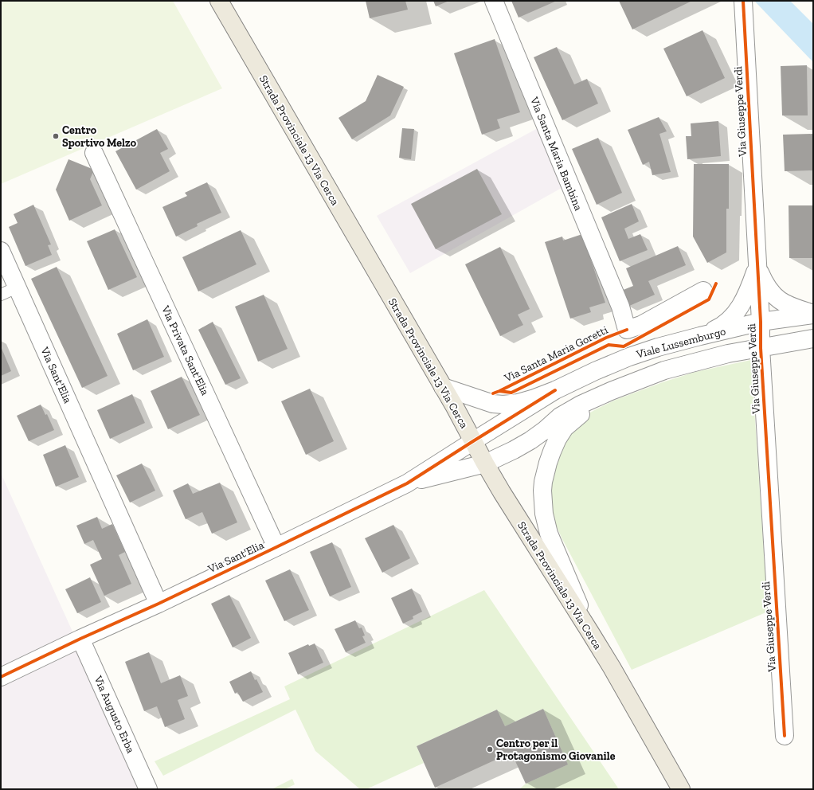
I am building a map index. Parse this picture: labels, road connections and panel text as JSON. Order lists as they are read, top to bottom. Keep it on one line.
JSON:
{"streets":{"main road":["Strada Provinciale 13 Via Cerca"],"street":["Via Giuseppe Verdi","Via Santa Maria Bambina","Viale Lussemburgo","Via Privata Sant'Elia","Via Sant'Elia","Via Augusto Erba"],"cycle path":["Via Santa Maria Goretti"]},"crossings":[["Via Giuseppe Verdi","Viale Lussemburgo"],["Strada Provinciale 13 Via Cerca","Viale Lussemburgo"],["Strada Provinciale 13 Via Cerca","Via Sant'Elia"],["Viale Lussemburgo","Via Sant'Elia"],["Via Privata Sant'Elia","Via Sant'Elia"],["Via Sant'Elia","Via Augusto Erba"]],"places":["Centro Sportivo Melzo","Centro per il Protagonismo Giovanile"]}
